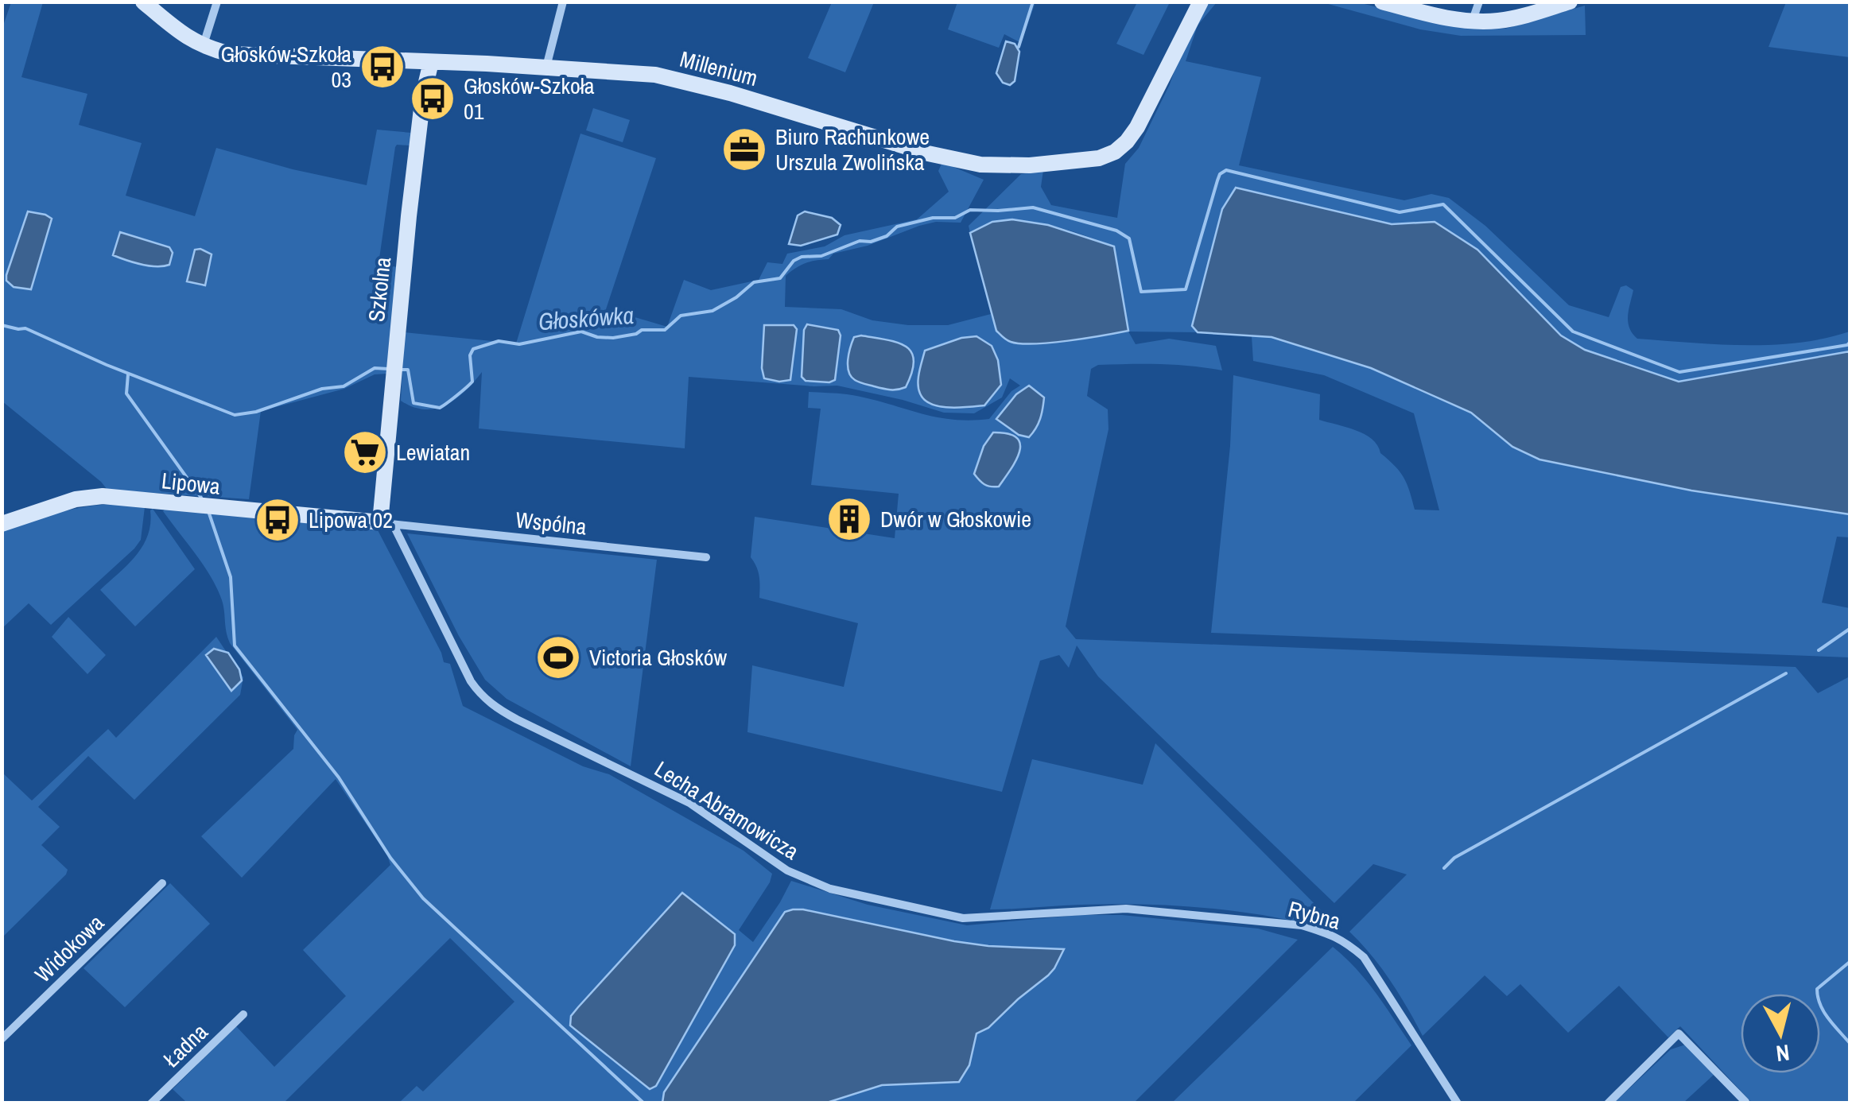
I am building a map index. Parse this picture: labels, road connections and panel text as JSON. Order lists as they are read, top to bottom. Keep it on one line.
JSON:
{"streets":{"street":["Millenium","Szkolna","Lipowa","Wspólna","Lecha Abramowicza","Rybna","Widokowa","Ładna"]},"crossings":[["Millenium","Szkolna"],["Szkolna","Lipowa"],["Szkolna","Wspólna"],["Szkolna","Lecha Abramowicza"],["Lipowa","Wspólna"],["Lipowa","Lecha Abramowicza"],["Wspólna","Lecha Abramowicza"],["Lecha Abramowicza","Rybna"]],"water":["Głoskówka"],"places":{"bus stop":["Głosków-Szkoła 03","Głosków-Szkoła 01","Lipowa 02"],"office":["Biuro Rachunkowe Urszula Zwolińska"],"supermarket":["Lewiatan"],"building":["Dwór w Głoskowie"],"sports":["Victoria Głosków"]},"north":"bottom"}
